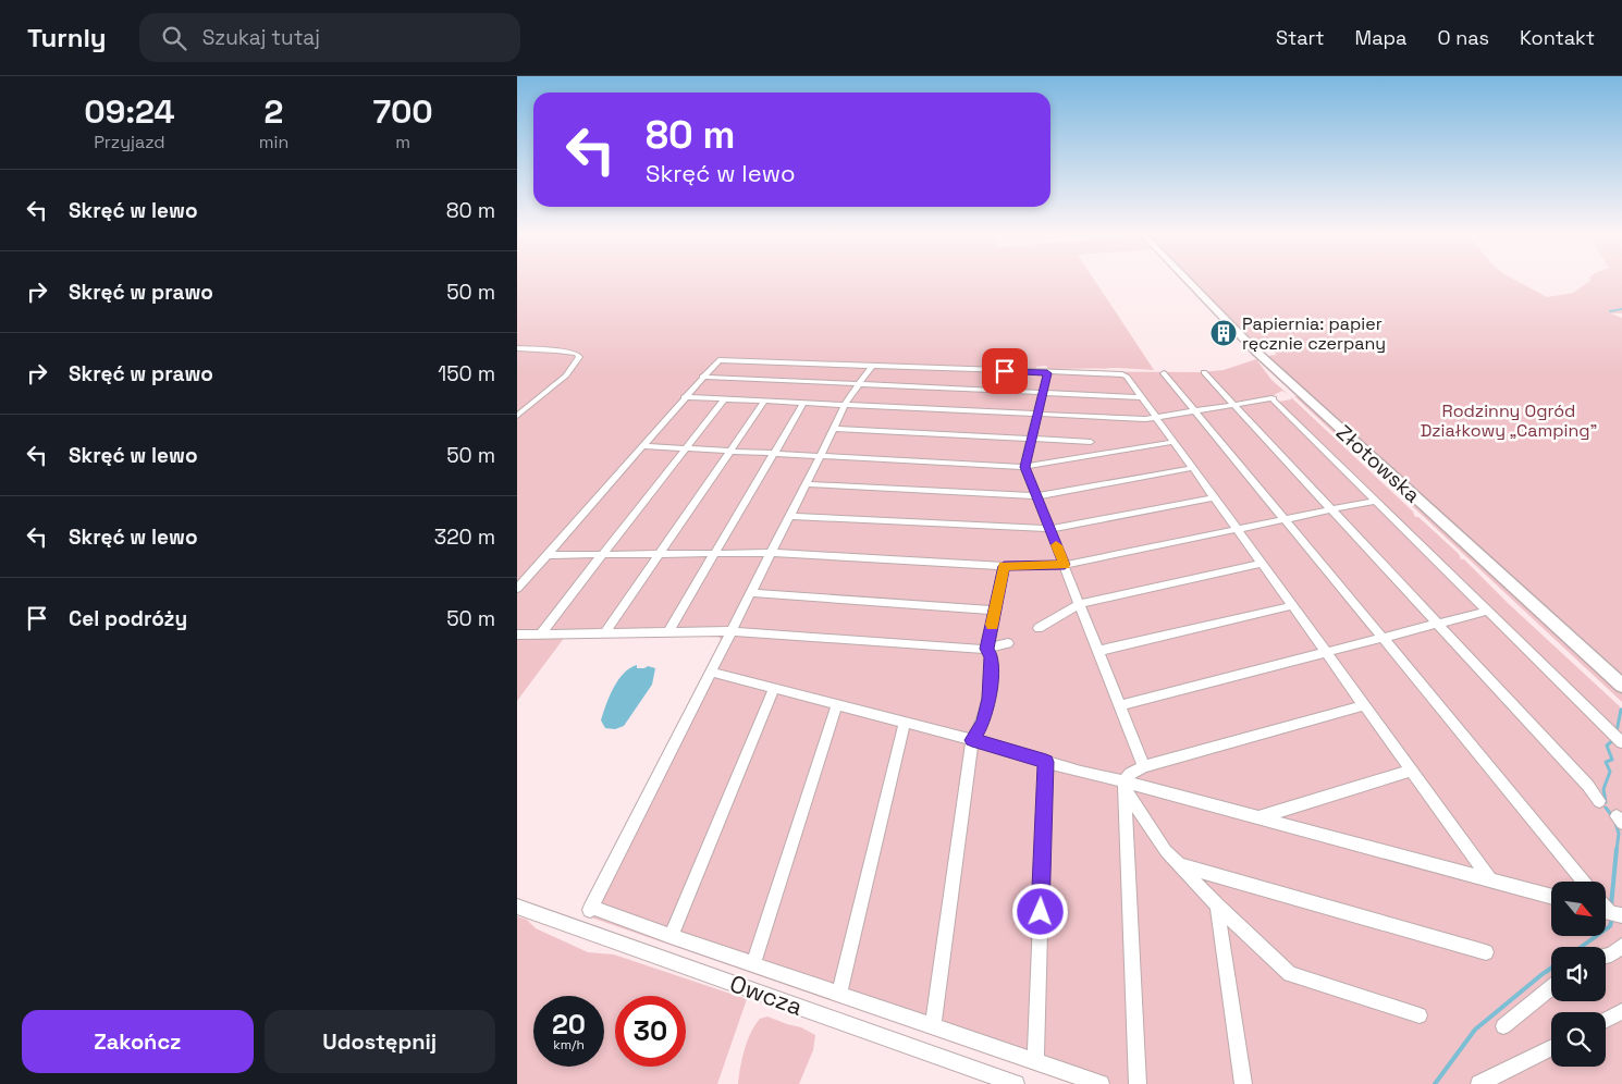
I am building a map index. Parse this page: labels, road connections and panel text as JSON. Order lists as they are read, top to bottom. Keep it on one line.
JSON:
{"streets":{"street":["Złotowska","Owcza"]},"parks":["Rodzinny Ogród Działkowy „Camping”"],"places":{"building":["Papiernia: papier ręcznie czerpany"]},"north":"bottom right","page":{"header":"Turnly","search":"Szukaj tutaj","nav":["Start","Mapa","O nas","Kontakt"],"eta":["09:24","Przyjazd","2","min","700","m"],"turn":["80 m","Skręć w lewo"],"list":[{"name":"Skręć w lewo","value":"80 m"},{"name":"Skręć w prawo","value":"50 m"},{"name":"Skręć w prawo","value":"150 m"},{"name":"Skręć w lewo","value":"50 m"},{"name":"Skręć w lewo","value":"320 m"},{"name":"Cel podróży","value":"50 m"}],"speed":"20 km/h","limit":"30","buttons":["Zakończ","Udostępnij"]}}
